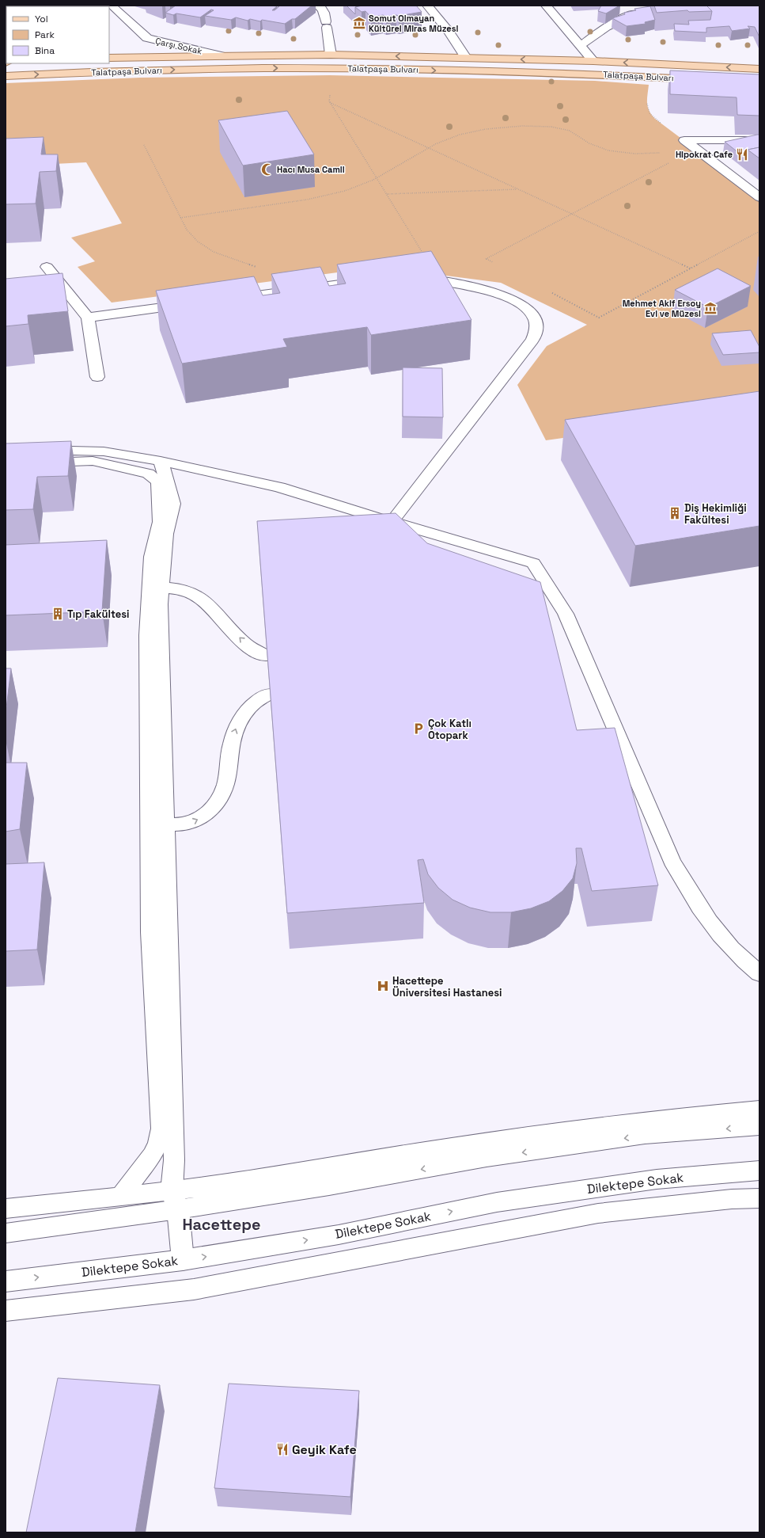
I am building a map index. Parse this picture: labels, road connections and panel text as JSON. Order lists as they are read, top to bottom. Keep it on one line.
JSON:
{"streets":{"main road":["Talatpaşa Bulvarı"],"street":["Çarşı Sokak","Dilektepe Sokak"]},"crossings":[["Çarşı Sokak","Talatpaşa Bulvarı"]],"districts":["Hacettepe"],"places":{"museum":["Somut Olmayan Kültürel Miras Müzesi","Mehmet Akif Ersoy Evi ve Müzesi"],"restaurant":["Hipokrat Cafe","Geyik Kafe"],"mosque":["Hacı Musa Camii"],"building":["Diş Hekimliği Fakültesi","Tıp Fakültesi"],"parking":["Çok Katlı Otopark"],"hospital":["Hacettepe Üniversitesi Hastanesi"]},"legend":["Yol","Park","Bina"]}
